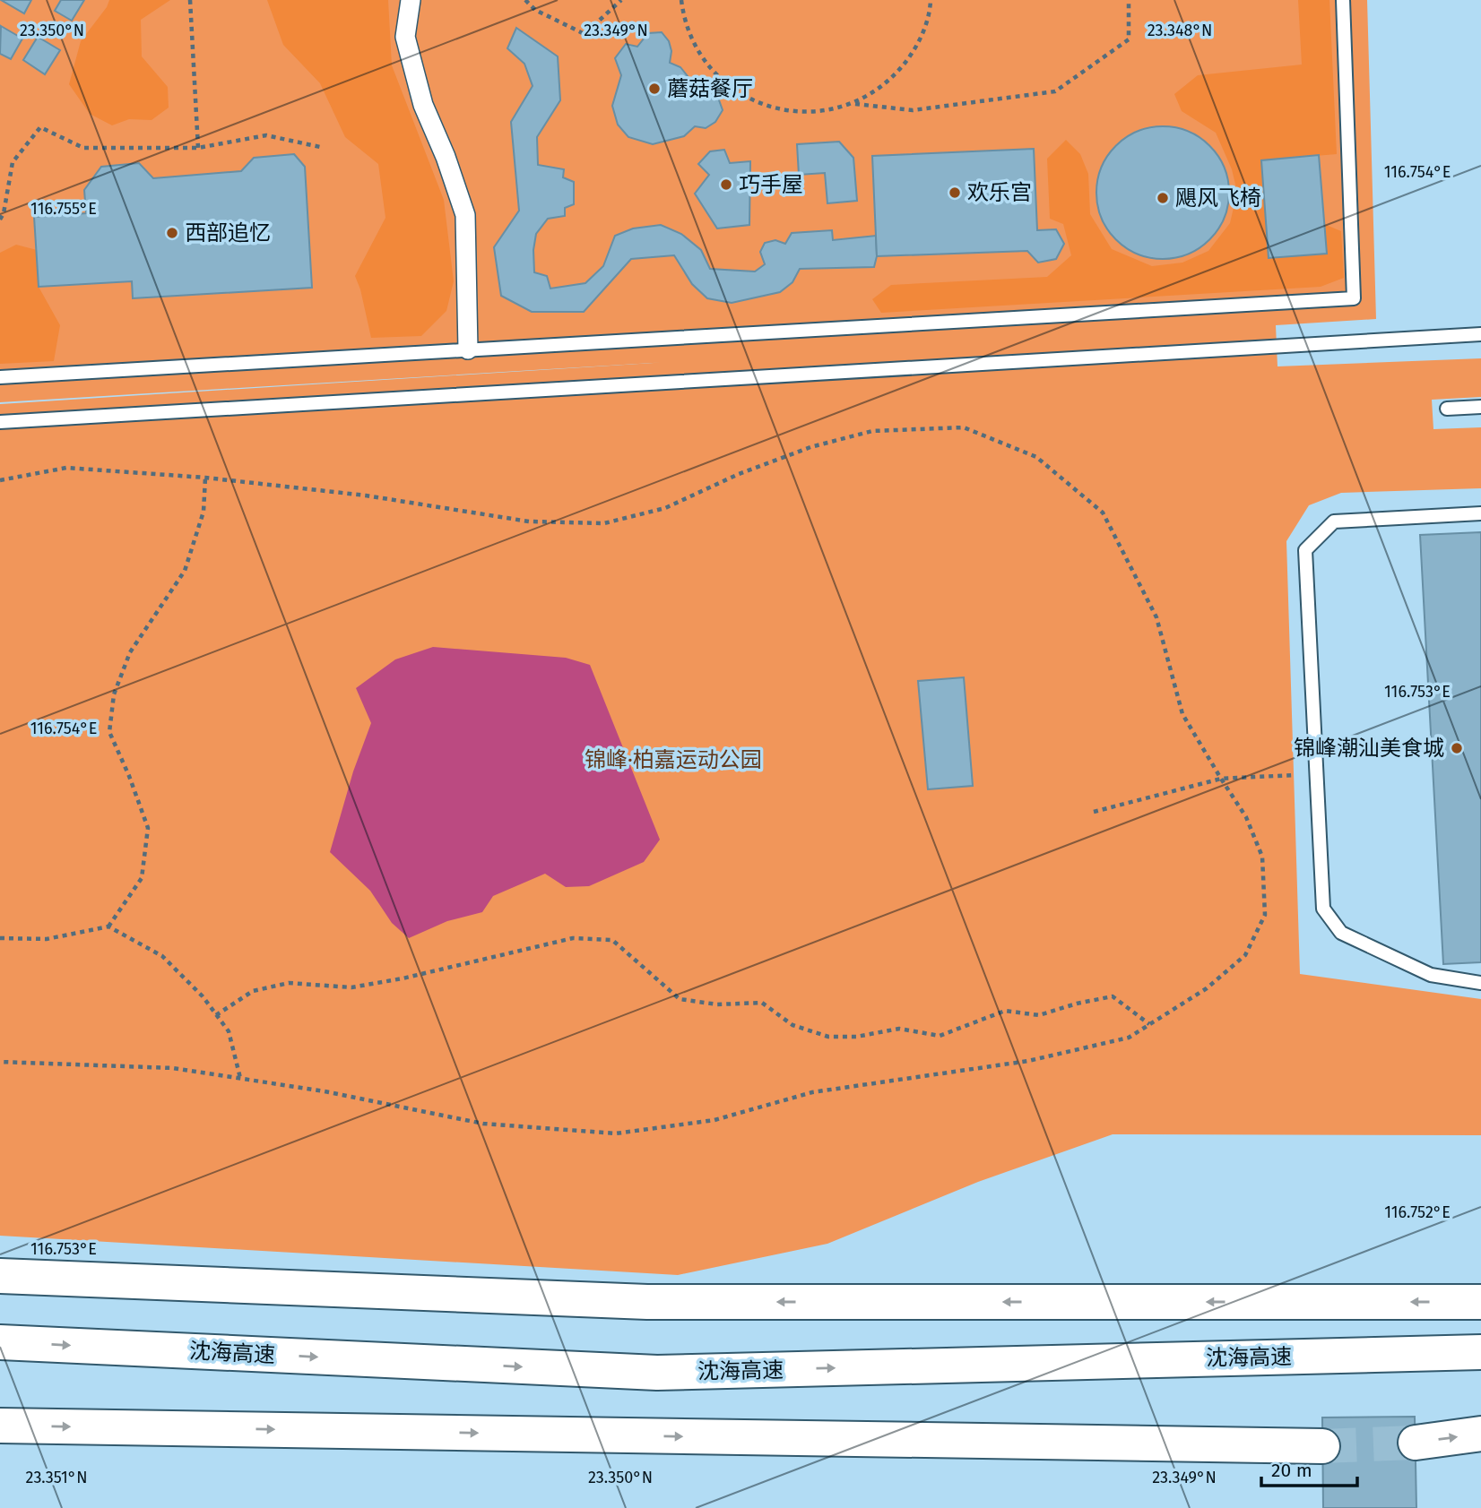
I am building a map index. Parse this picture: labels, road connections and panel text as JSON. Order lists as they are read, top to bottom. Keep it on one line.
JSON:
{"streets":{"highway":["沈海高速"]},"parks":["锦峰·柏嘉运动公园"],"places":["蘑菇餐厅","巧手屋","欢乐宫","飓风飞椅","西部追忆","锦峰潮汕美食城"],"scale_bar":"20 m","coordinates":["23.350°N","23.349°N","23.348°N","116.754°E","116.755°E","116.753°E","116.752°E","23.351°N"]}
